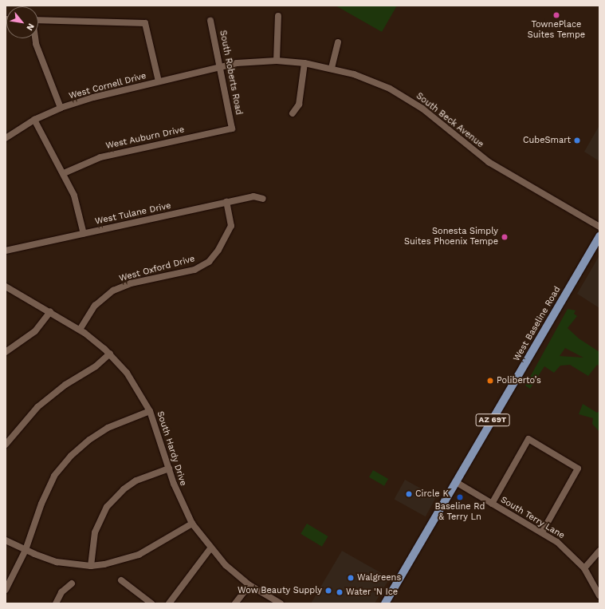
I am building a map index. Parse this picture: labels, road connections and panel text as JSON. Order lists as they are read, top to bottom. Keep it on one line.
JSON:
{"streets":{"main road":["West Baseline Road","AZ 69T"],"street":["South Roberts Road","West Cornell Drive","South Beck Avenue","West Auburn Drive","West Tulane Drive","West Oxford Drive","South Hardy Drive","South Terry Lane"]},"crossings":[["South Roberts Road","West Cornell Drive"],["South Roberts Road","South Beck Avenue"],["South Roberts Road","West Auburn Drive"],["West Cornell Drive","South Beck Avenue"],["West Tulane Drive","West Oxford Drive"],["West Oxford Drive","South Hardy Drive"],["West Baseline Road","South Terry Lane"]],"places":["TownePlace Suites Tempe","CubeSmart","Sonesta Simply Suites Phoenix Tempe","Poliberto’s","Circle K","Baseline Rd & Terry Ln","Walgreens","Wow Beauty Supply","Water 'N Ice"],"north":"bottom right"}
